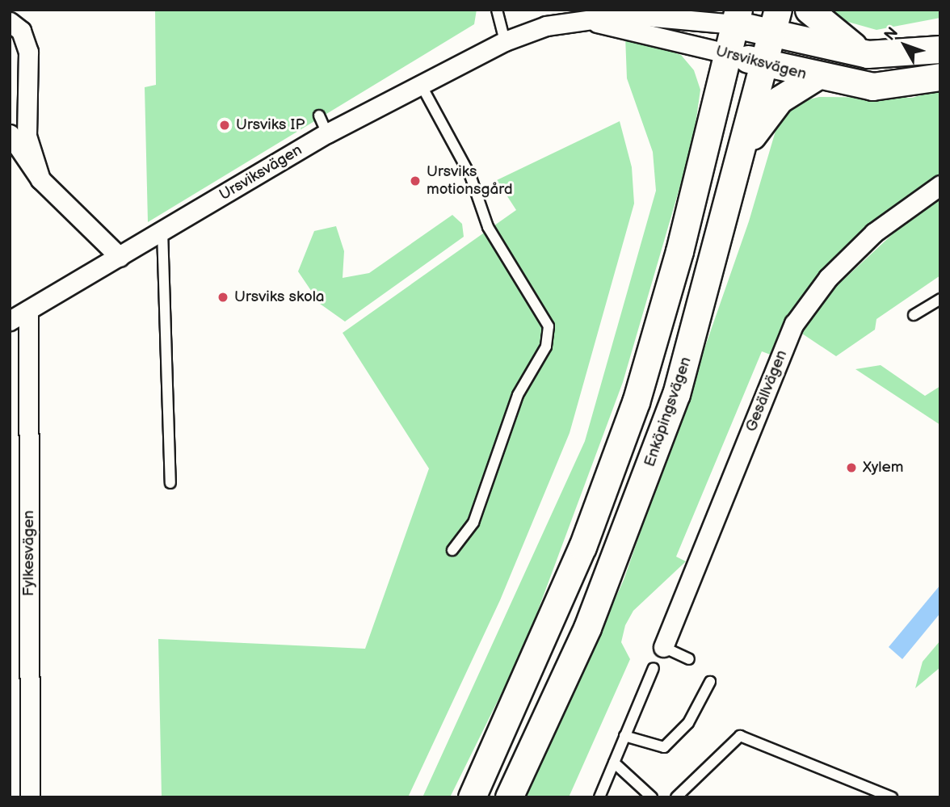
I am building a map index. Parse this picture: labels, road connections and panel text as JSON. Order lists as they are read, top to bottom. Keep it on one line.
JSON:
{"streets":{"main road":["Ursviksvägen","Enköpingsvägen"],"street":["Gesällvägen","Fylkesvägen"]},"crossings":[["Ursviksvägen","Enköpingsvägen"],["Ursviksvägen","Fylkesvägen"]],"places":["Ursviks IP","Ursviks motionsgård","Ursviks skola","Xylem"],"north":"top left"}
